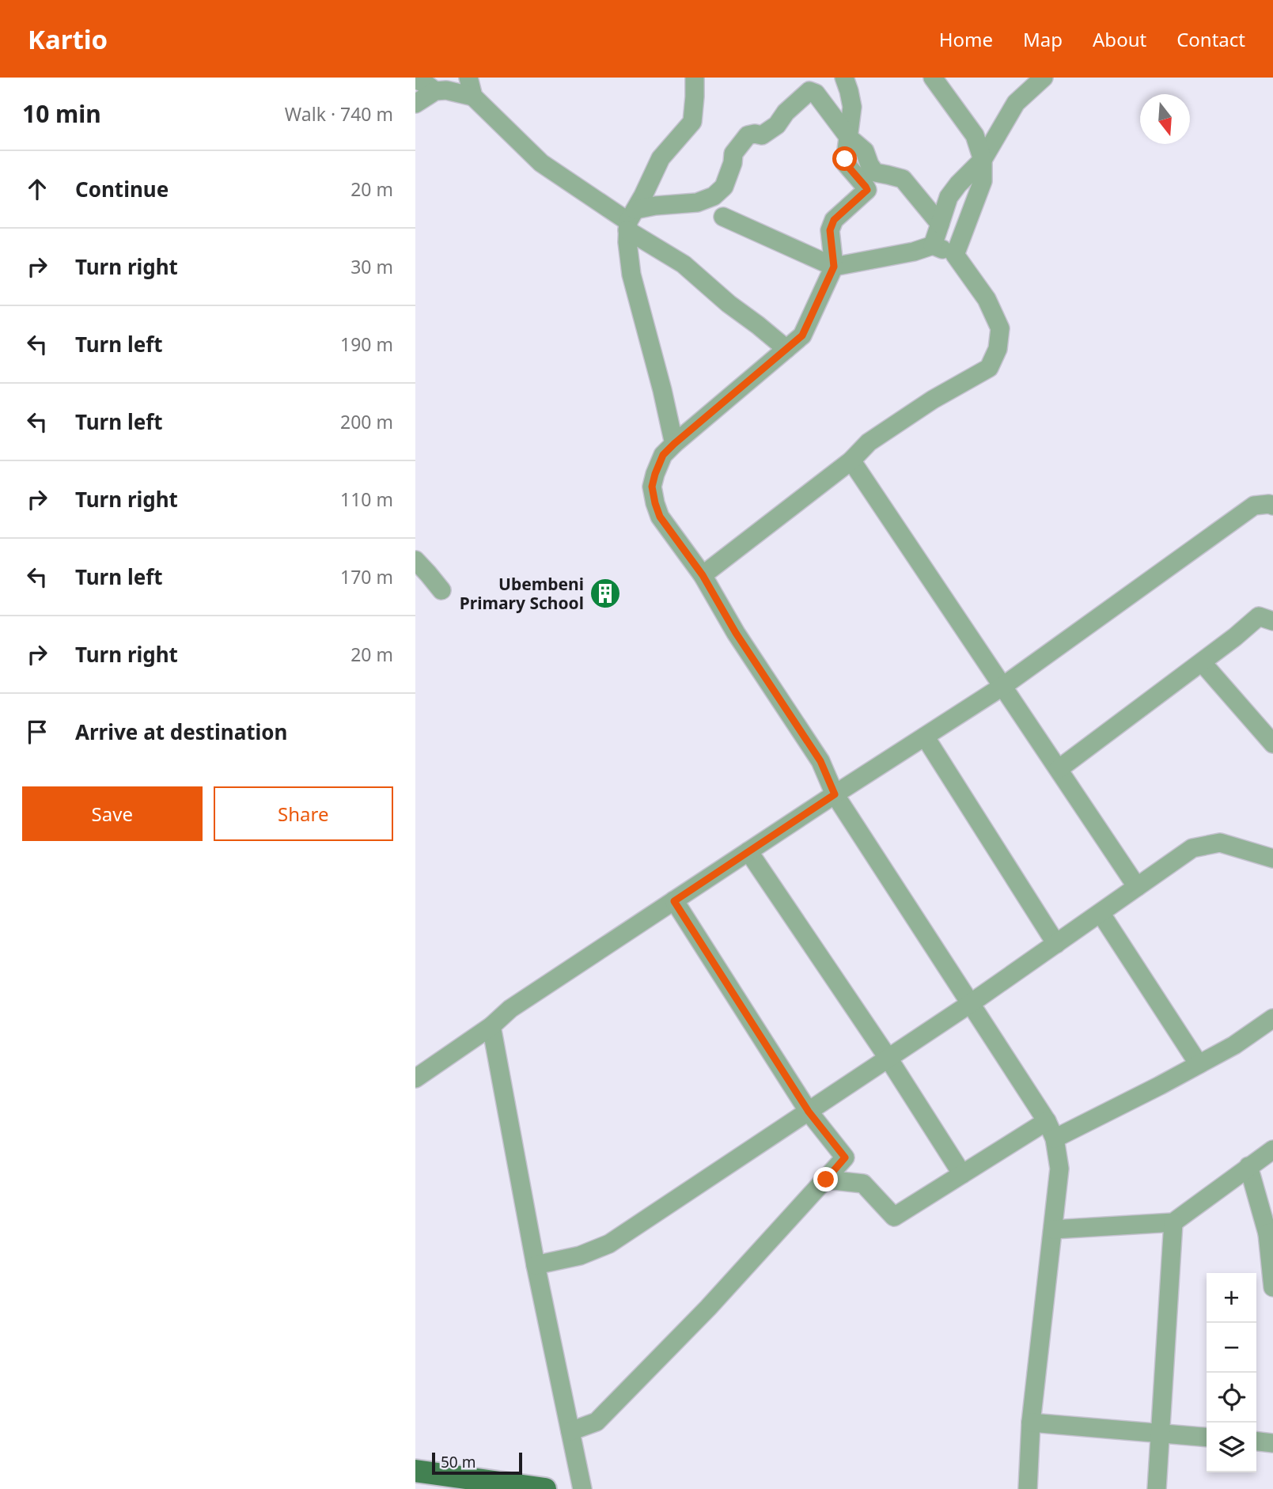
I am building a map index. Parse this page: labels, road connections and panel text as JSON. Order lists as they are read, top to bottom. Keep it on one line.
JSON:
{"places":{"building":["Ubembeni Primary School"]},"scale_bar":"50 m","north":"bottom","page":{"header":"Kartio","nav":["Home","Map","About","Contact"],"heading":["10 min","Walk · 740 m"],"list":[["Continue","20 m"],["Turn right","30 m"],["Turn left","190 m"],["Turn left","200 m"],["Turn right","110 m"],["Turn left","170 m"],["Turn right","20 m"],"Arrive at destination"],"buttons":["Save","Share"],"map_buttons":["+","−"],"scale":"50 m"}}
